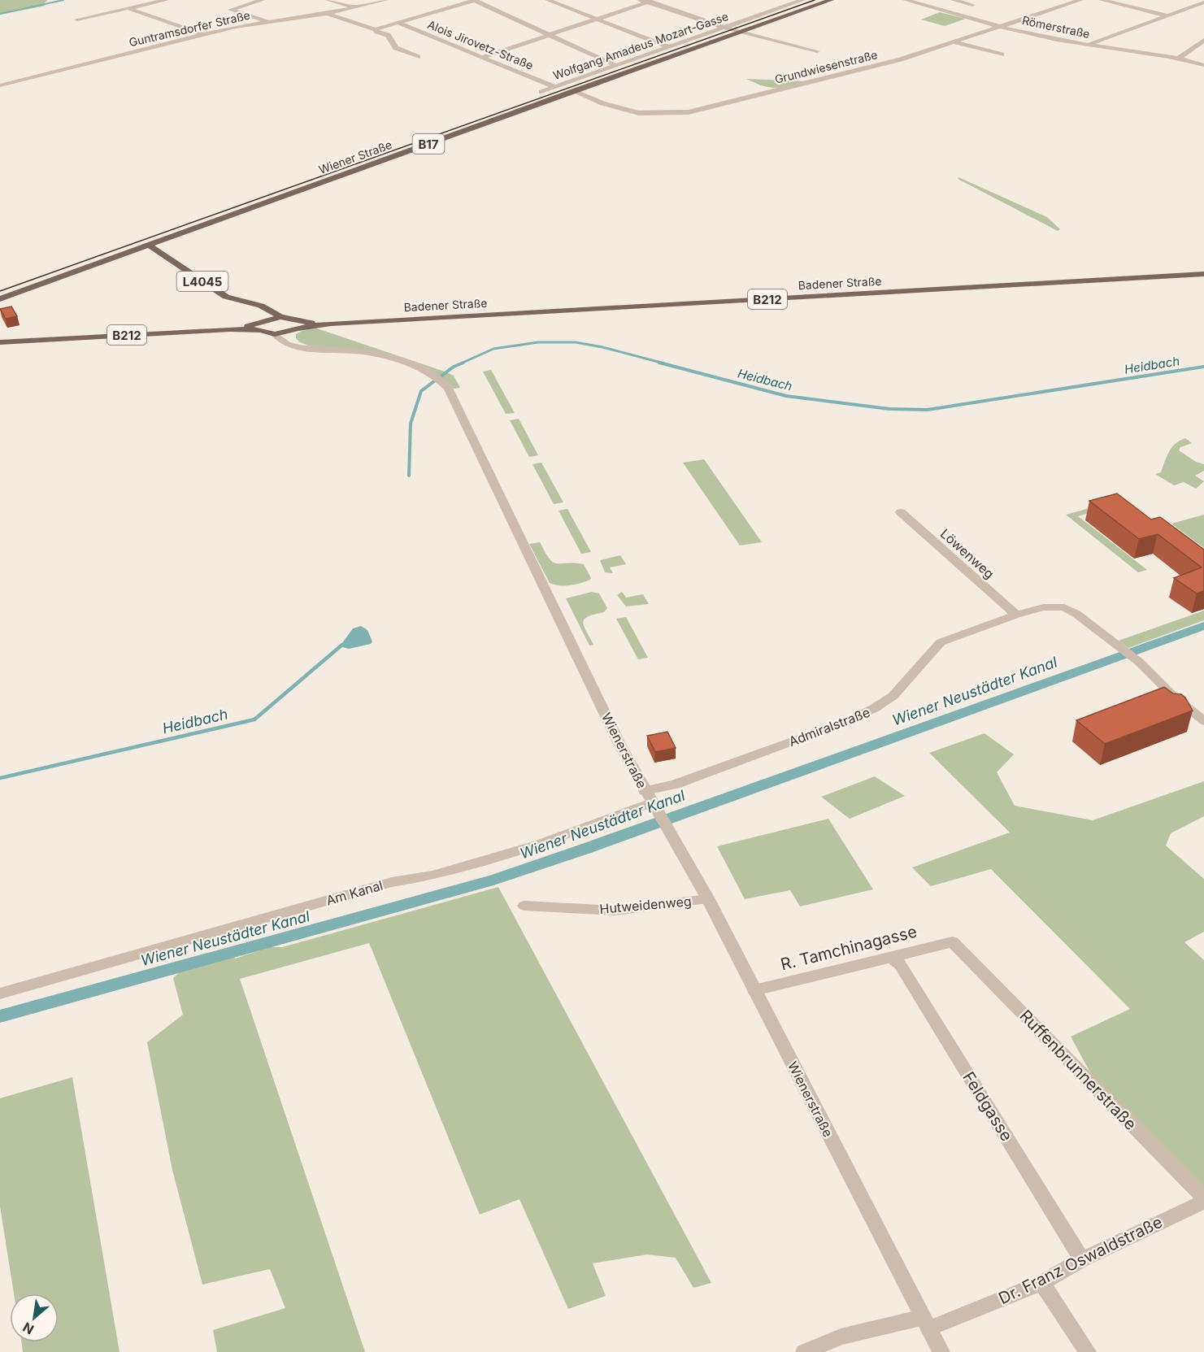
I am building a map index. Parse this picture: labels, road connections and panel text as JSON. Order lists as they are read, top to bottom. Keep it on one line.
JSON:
{"streets":{"main road":["B17","Wiener Straße","L4045","Badener Straße","B212"],"street":["Römerstraße","Guntramsdorfer Straße","Alois Jirovetz-Straße","Wolfgang Amadeus Mozart-Gasse","Grundwiesenstraße","Löwenweg","Admiralstraße","Wienerstraße","Am Kanal","Hutweidenweg","R. Tamchinagasse","Ruffenbrunnerstraße","Feldgasse","Dr. Franz Oswaldstraße"]},"crossings":[["Römerstraße","Grundwiesenstraße"],["Alois Jirovetz-Straße","Wolfgang Amadeus Mozart-Gasse"],["Grundwiesenstraße","Wiener Straße"],["Wiener Straße","L4045"],["L4045","B212"],["Badener Straße","B212"],["B212","Wienerstraße"],["Löwenweg","Admiralstraße"],["Admiralstraße","Wienerstraße"],["Admiralstraße","Am Kanal"],["Wienerstraße","Am Kanal"],["Wienerstraße","Hutweidenweg"],["Wienerstraße","R. Tamchinagasse"],["Wienerstraße","Dr. Franz Oswaldstraße"],["R. Tamchinagasse","Ruffenbrunnerstraße"],["R. Tamchinagasse","Feldgasse"],["Ruffenbrunnerstraße","Dr. Franz Oswaldstraße"],["Feldgasse","Dr. Franz Oswaldstraße"]],"water":["Heidbach","Wiener Neustädter Kanal"],"north":"bottom left"}
